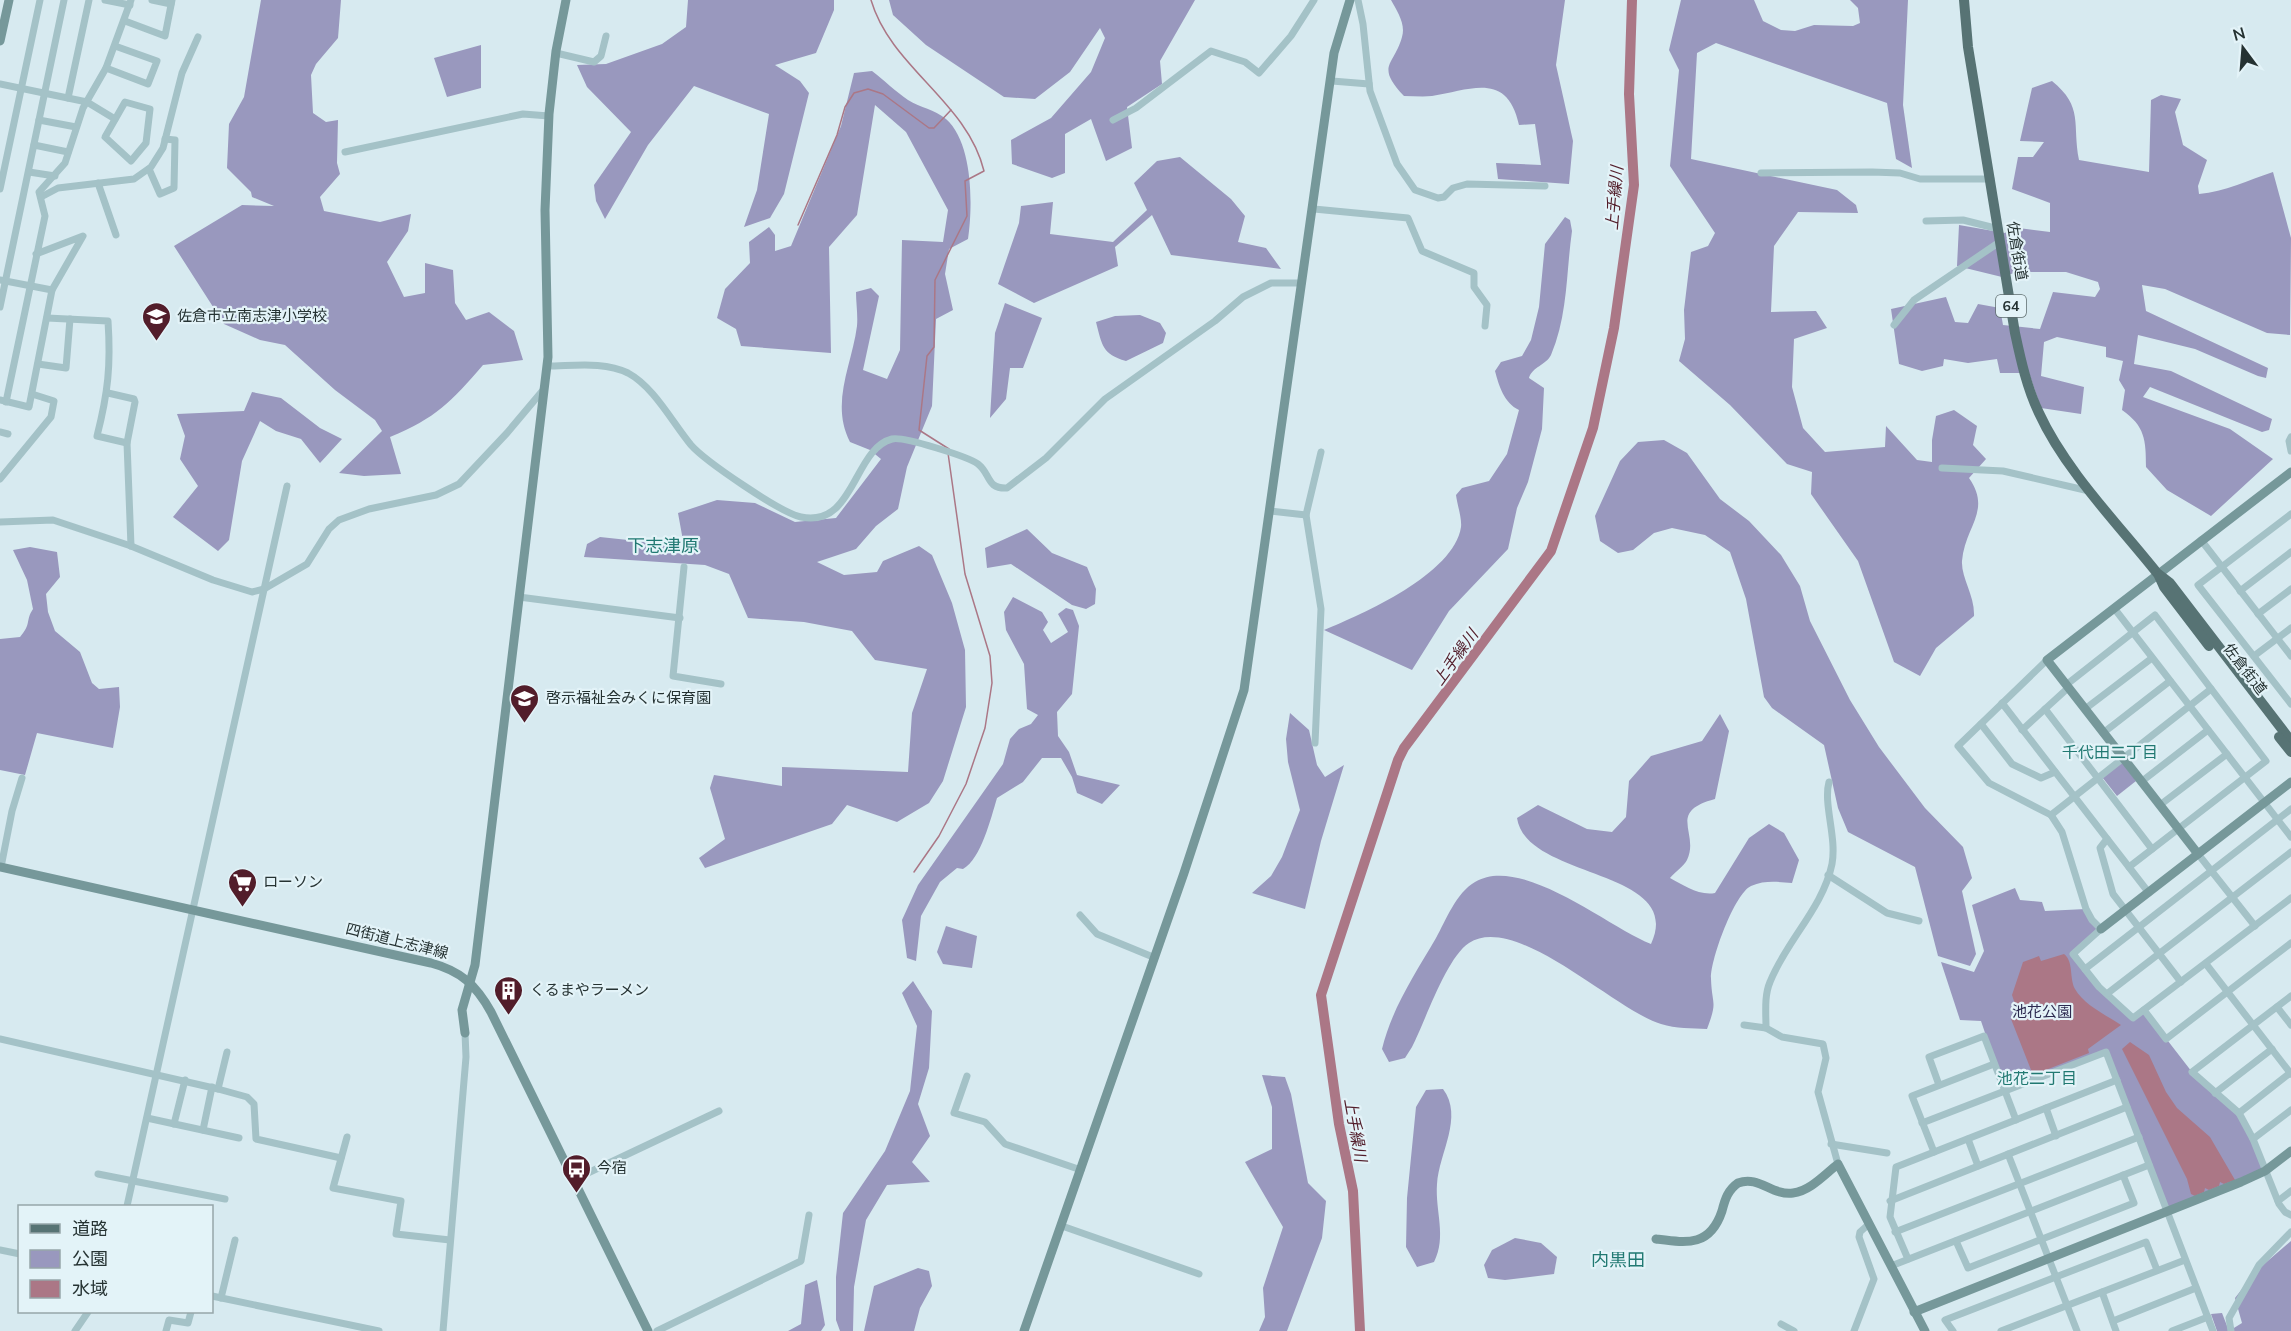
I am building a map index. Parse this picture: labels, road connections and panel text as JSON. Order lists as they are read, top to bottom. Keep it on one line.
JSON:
{"streets":{"main road":["佐倉街道","64"],"street":["四街道上志津線"]},"districts":["下志津原","千代田二丁目","池花二丁目","内黒田"],"water":["上手繰川"],"parks":["池花公園"],"places":{"school or university":["佐倉市立南志津小学校","啓示福祉会みくに保育園"],"supermarket":["ローソン"],"building":["くるまやラーメン"],"bus stop":["今宿"]},"legend":["道路","公園","水域"],"north":"top"}
